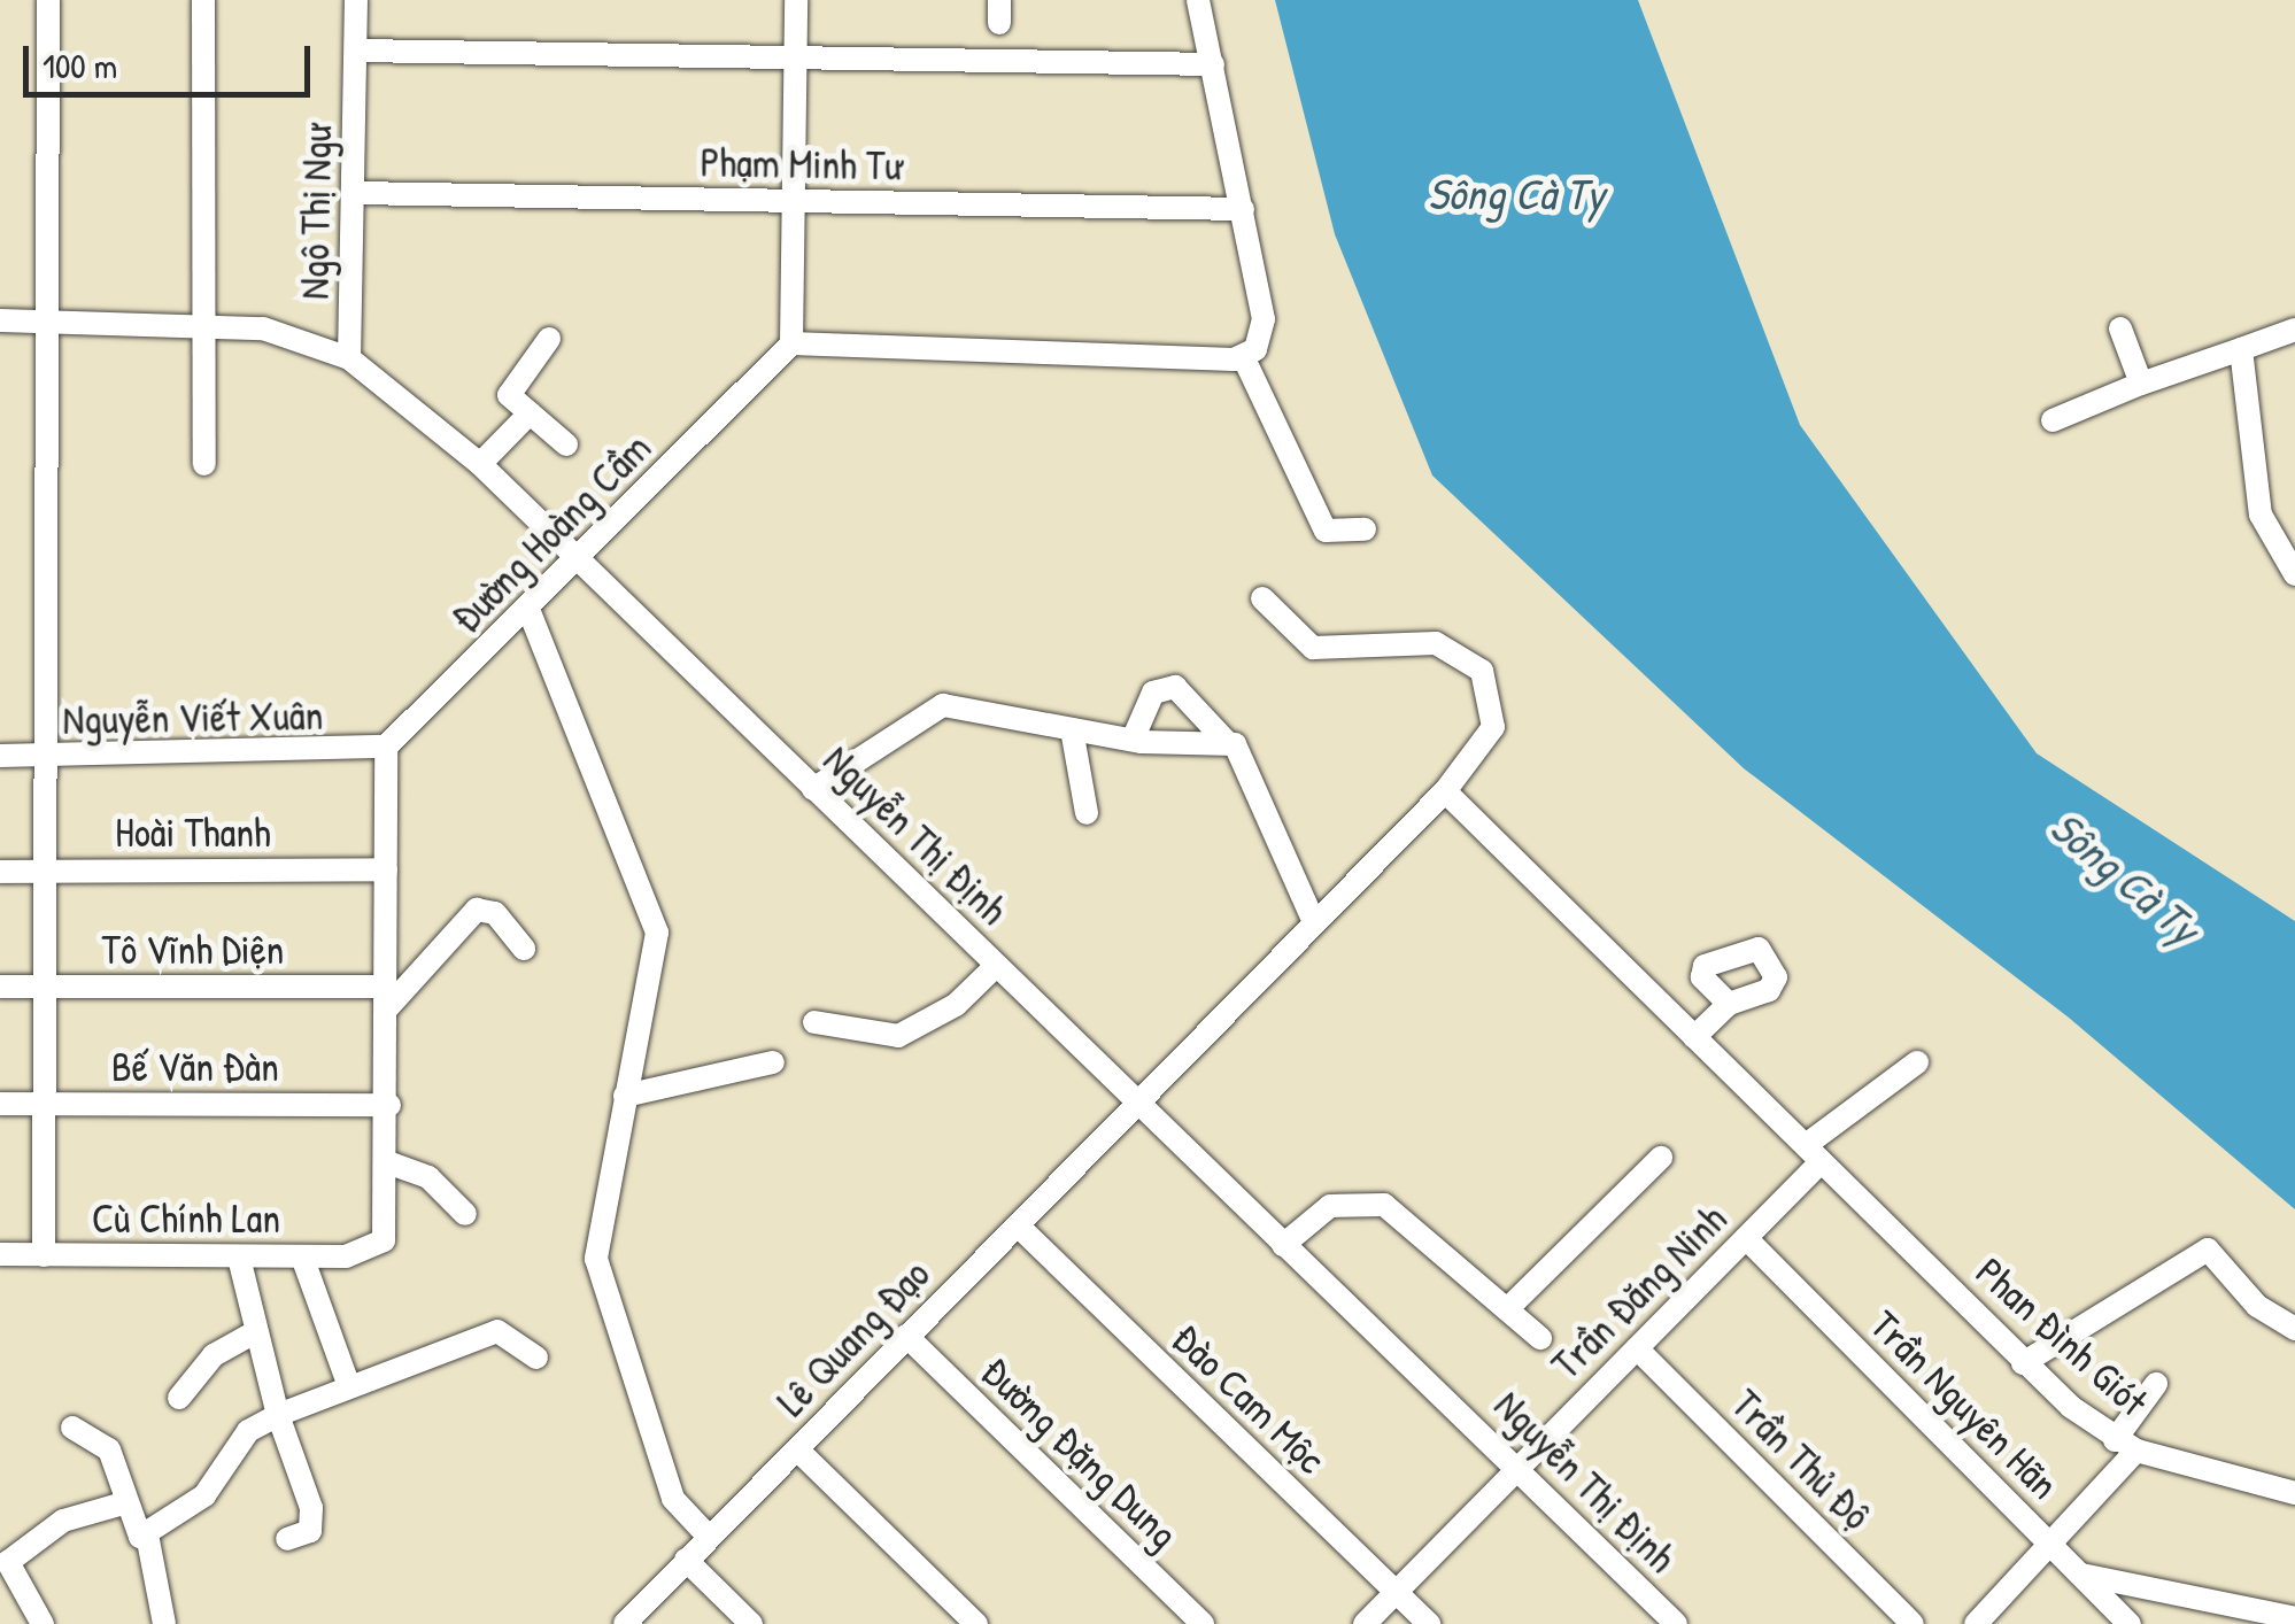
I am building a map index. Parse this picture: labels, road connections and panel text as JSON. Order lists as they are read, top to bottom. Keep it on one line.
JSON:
{"streets":{"street":["Phạm Minh Tư","Ngô Thị Ngư","Đường Hoàng Cầm","Nguyễn Viết Xuân","Hoài Thanh","Nguyễn Thị Định","Tô Vĩnh Diện","Bế Văn Đàn","Cù Chính Lan","Trần Đăng Ninh","Phan Đình Giót","Lê Quang Đạo","Đào Cam Mộc","Trần Nguyên Hãn","Đường Đặng Dung","Trần Thủ Độ"]},"crossings":[["Phạm Minh Tư","Ngô Thị Ngư"],["Ngô Thị Ngư","Nguyễn Thị Định"],["Đường Hoàng Cầm","Nguyễn Viết Xuân"],["Đường Hoàng Cầm","Nguyễn Thị Định"],["Nguyễn Thị Định","Trần Đăng Ninh"],["Nguyễn Thị Định","Lê Quang Đạo"],["Trần Đăng Ninh","Phan Đình Giót"],["Trần Đăng Ninh","Đào Cam Mộc"],["Trần Đăng Ninh","Trần Nguyên Hãn"],["Trần Đăng Ninh","Trần Thủ Độ"],["Phan Đình Giót","Lê Quang Đạo"],["Lê Quang Đạo","Đào Cam Mộc"],["Lê Quang Đạo","Đường Đặng Dung"]],"water":["Sông Cà Ty"],"scale_bar":"100 m"}
